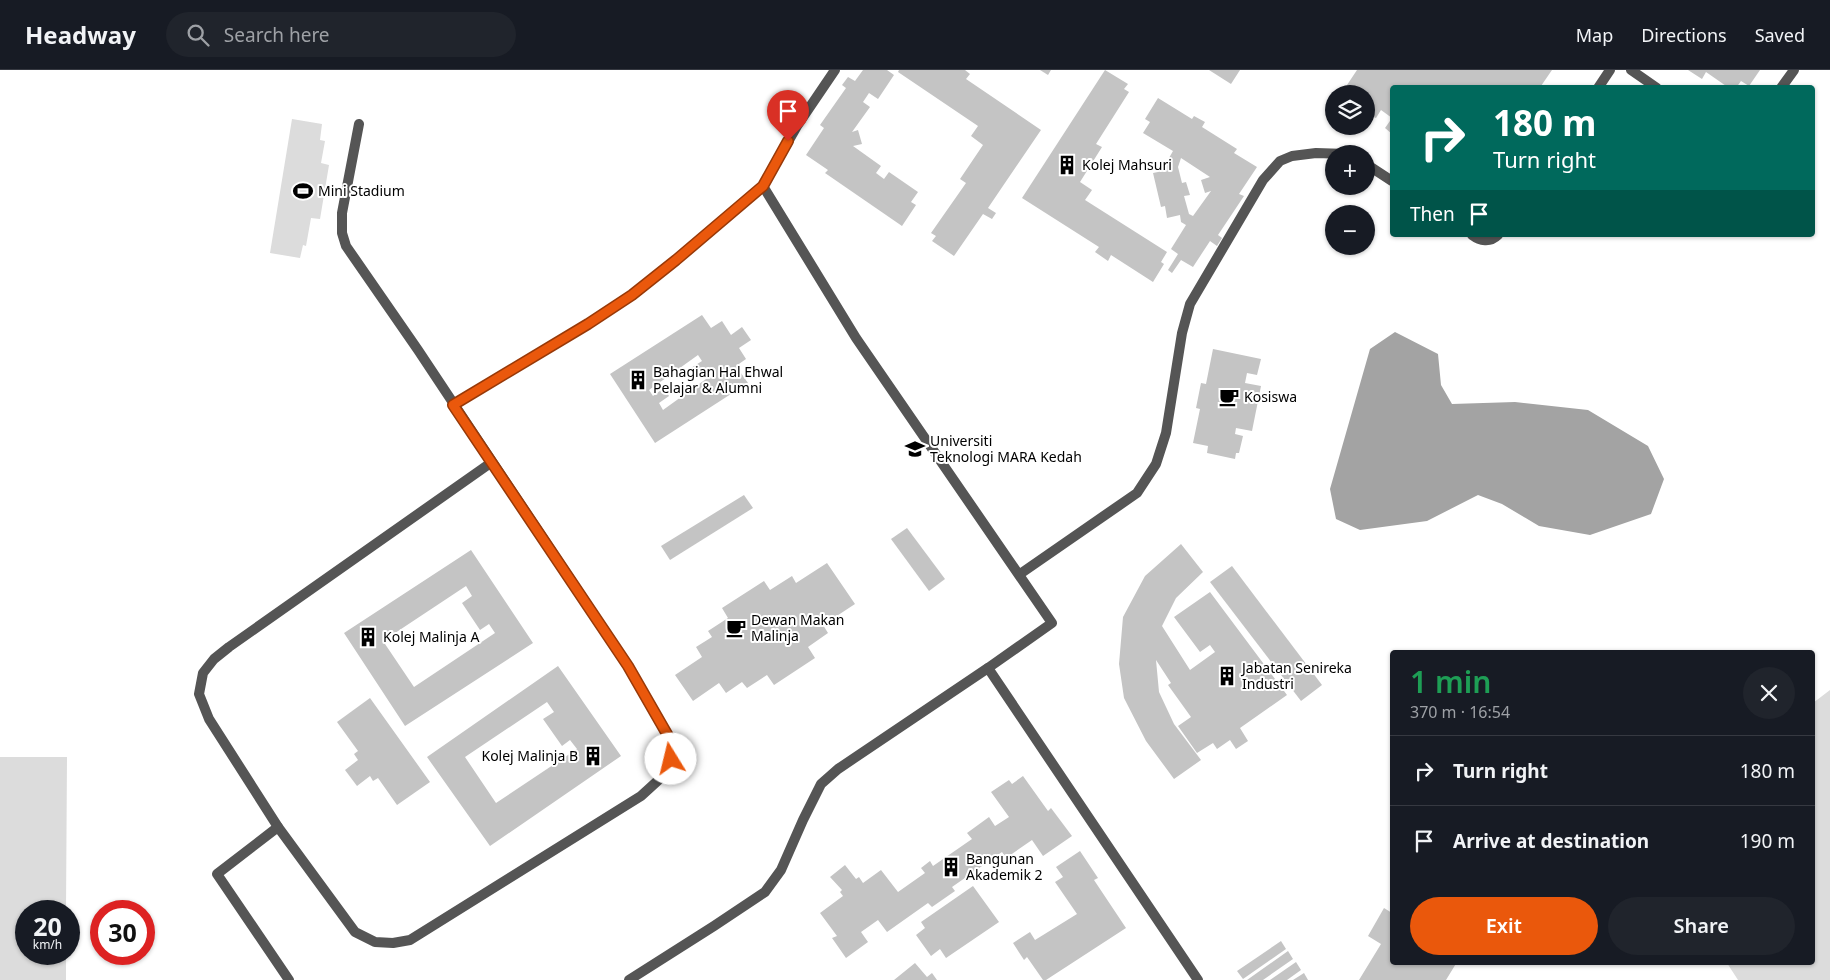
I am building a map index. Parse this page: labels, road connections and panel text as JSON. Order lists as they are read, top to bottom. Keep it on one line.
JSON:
{"places":{"building":["Kolej Mahsuri","Bahagian Hal Ehwal Pelajar & Alumni","Kolej Malinja A","Jabatan Senireka Industri","Kolej Malinja B","Bangunan Akademik 2"],"sports":["Mini Stadium"],"cafe":["Kosiswa","Dewan Makan Malinja"],"school or university":["Universiti Teknologi MARA Kedah"]},"page":{"header":"Headway","search":"Search here","nav":["Map","Directions","Saved"],"map_buttons":["+","−"],"turn":["180 m","Turn right"],"then":"Then","heading":["1 min","370 m · 16:54"],"list":[{"name":"Turn right","value":"180 m"},{"name":"Arrive at destination","value":"190 m"}],"buttons":["Exit","Share"],"speed":"20 km/h","limit":"30"}}
